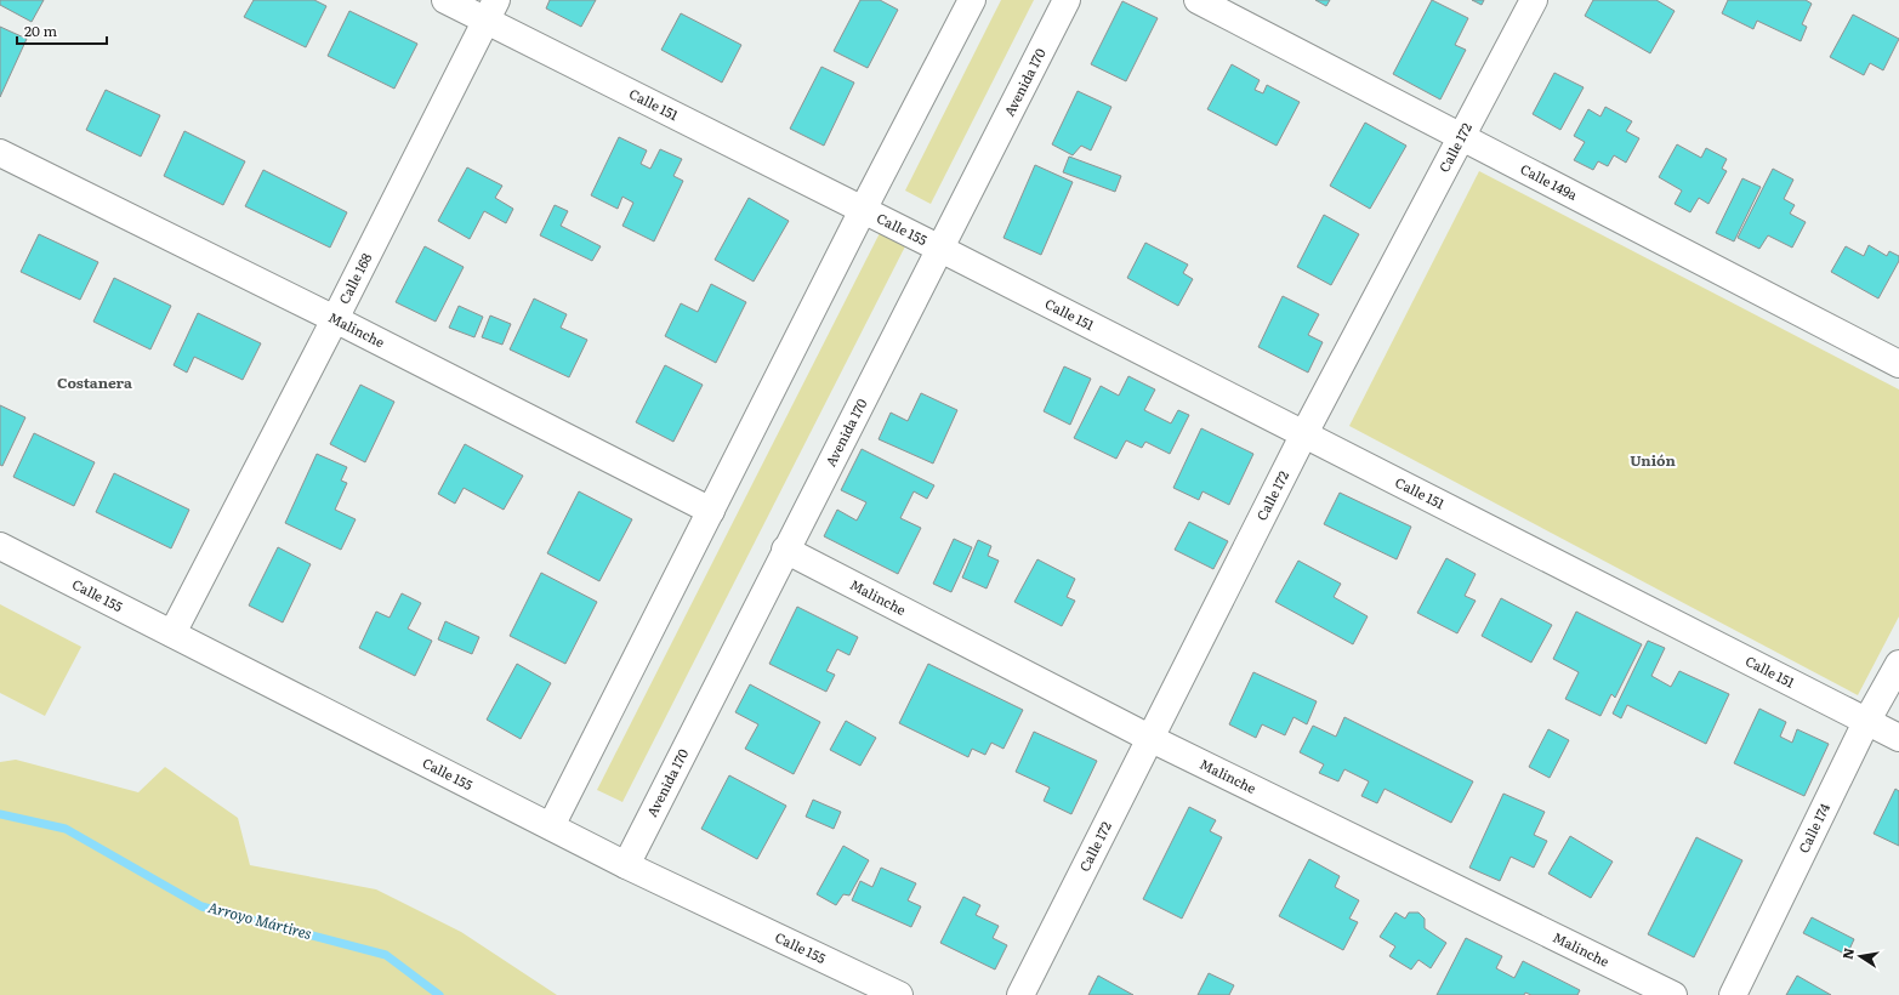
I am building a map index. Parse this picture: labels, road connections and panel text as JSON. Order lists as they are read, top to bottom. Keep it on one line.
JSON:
{"streets":{"street":["Avenida 170","Calle 151","Calle 172","Calle 149a","Calle 155","Calle 168","Malinche","Calle 174"]},"crossings":[["Avenida 170","Calle 151"],["Avenida 170","Calle 155"],["Avenida 170","Malinche"],["Calle 151","Calle 172"],["Calle 151","Calle 155"],["Calle 151","Calle 168"],["Calle 151","Calle 174"],["Calle 172","Calle 149a"],["Calle 172","Malinche"],["Calle 155","Calle 168"],["Calle 168","Malinche"]],"districts":["Costanera","Unión"],"water":["Arroyo Mártires"],"scale_bar":"20 m","north":"left"}
